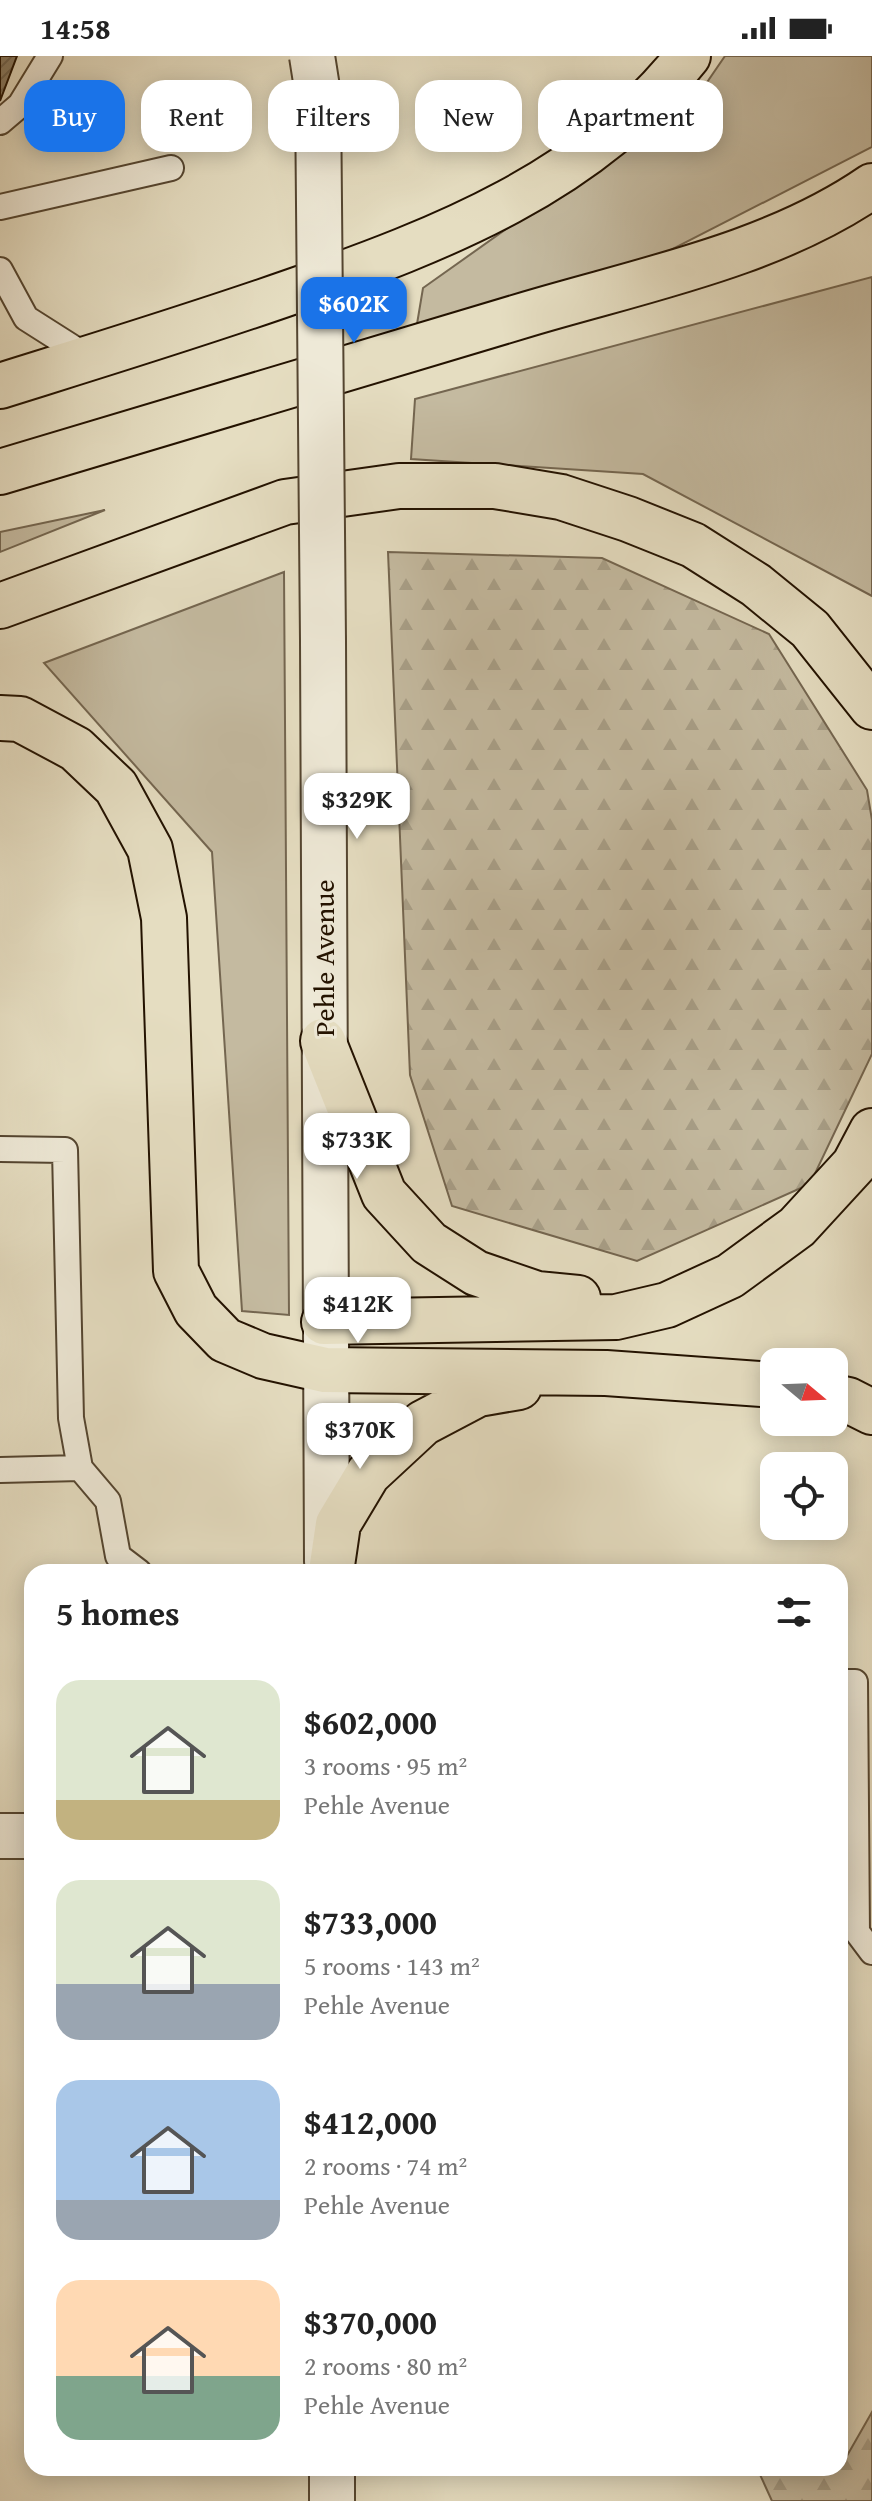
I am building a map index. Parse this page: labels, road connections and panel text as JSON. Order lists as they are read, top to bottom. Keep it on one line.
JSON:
{"streets":{"street":["Pehle Avenue"]},"north":"right","page":{"status":"14:58","chip":["Buy","Rent","Filters","New","Apartment"],"price":["$602K","$329K","$733K","$412K","$370K"],"heading":"5 homes","list":[{"name":"$602,000","note":"3 rooms · 95 m² · Pehle Avenue"},{"name":"$733,000","note":"5 rooms · 143 m² · Pehle Avenue"},{"name":"$412,000","note":"2 rooms · 74 m² · Pehle Avenue"},{"name":"$370,000","note":"2 rooms · 80 m² · Pehle Avenue"}]}}
